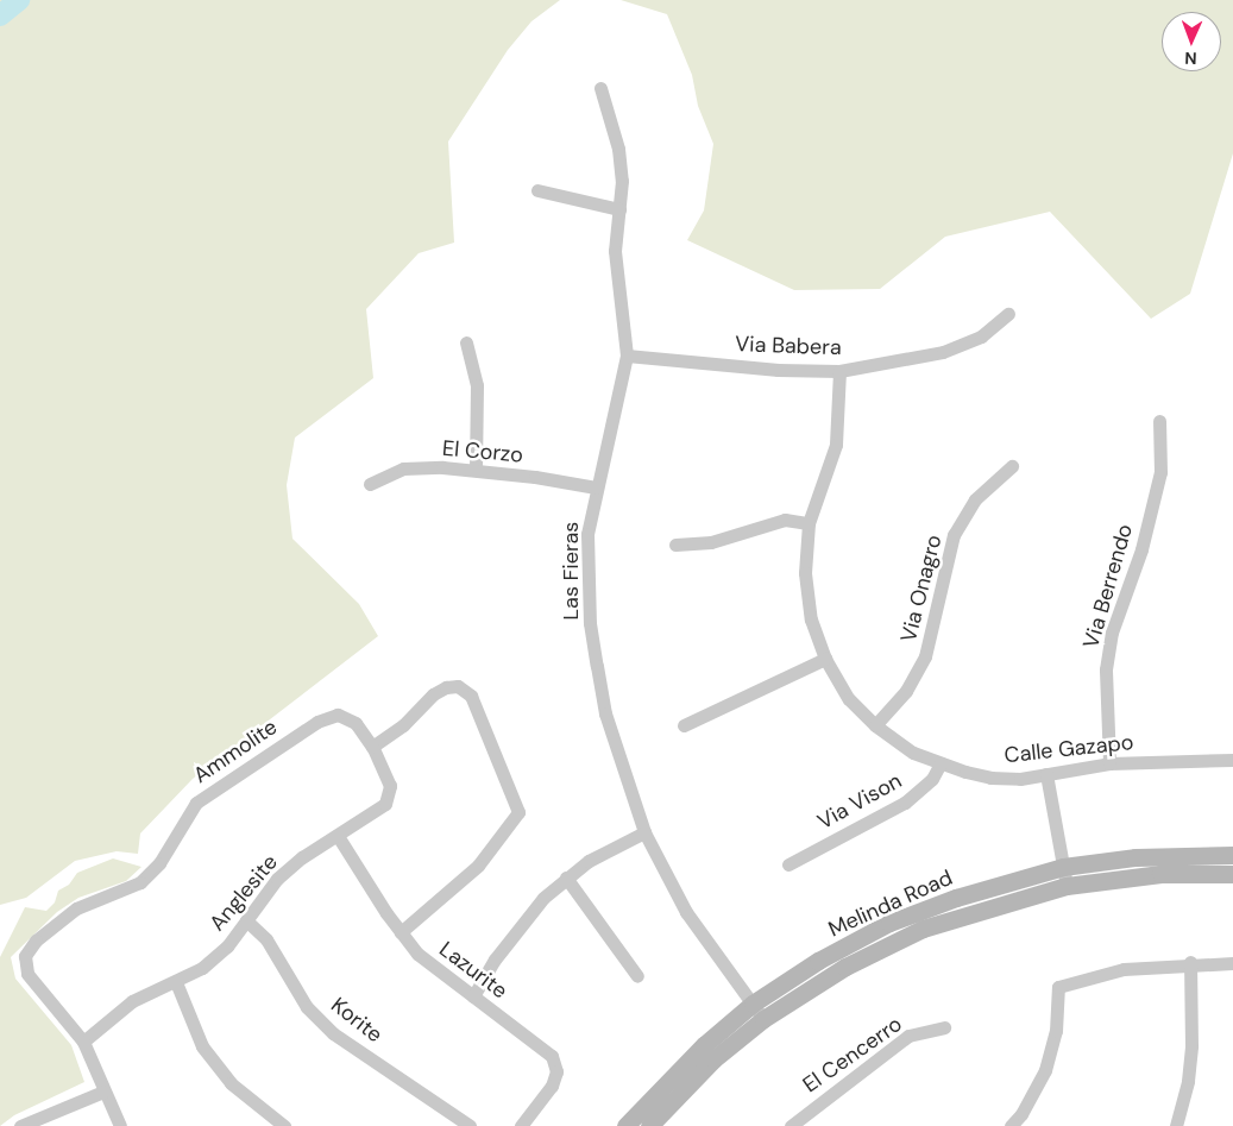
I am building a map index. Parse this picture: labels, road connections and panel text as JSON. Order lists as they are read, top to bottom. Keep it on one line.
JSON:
{"streets":{"main road":["Melinda Road"],"street":["Via Babera","El Corzo","Las Fieras","Via Berrendo","Via Onagro","Calle Gazapo","Ammolite","Via Vison","Anglesite","Lazurite","Korite","El Cencerro"]},"crossings":[["Via Babera","Las Fieras"],["Via Babera","Calle Gazapo"],["El Corzo","Las Fieras"],["Las Fieras","Melinda Road"],["Via Berrendo","Calle Gazapo"],["Via Onagro","Calle Gazapo"],["Calle Gazapo","Via Vison"],["Ammolite","Anglesite"],["Anglesite","Lazurite"],["Anglesite","Korite"]],"north":"bottom"}
